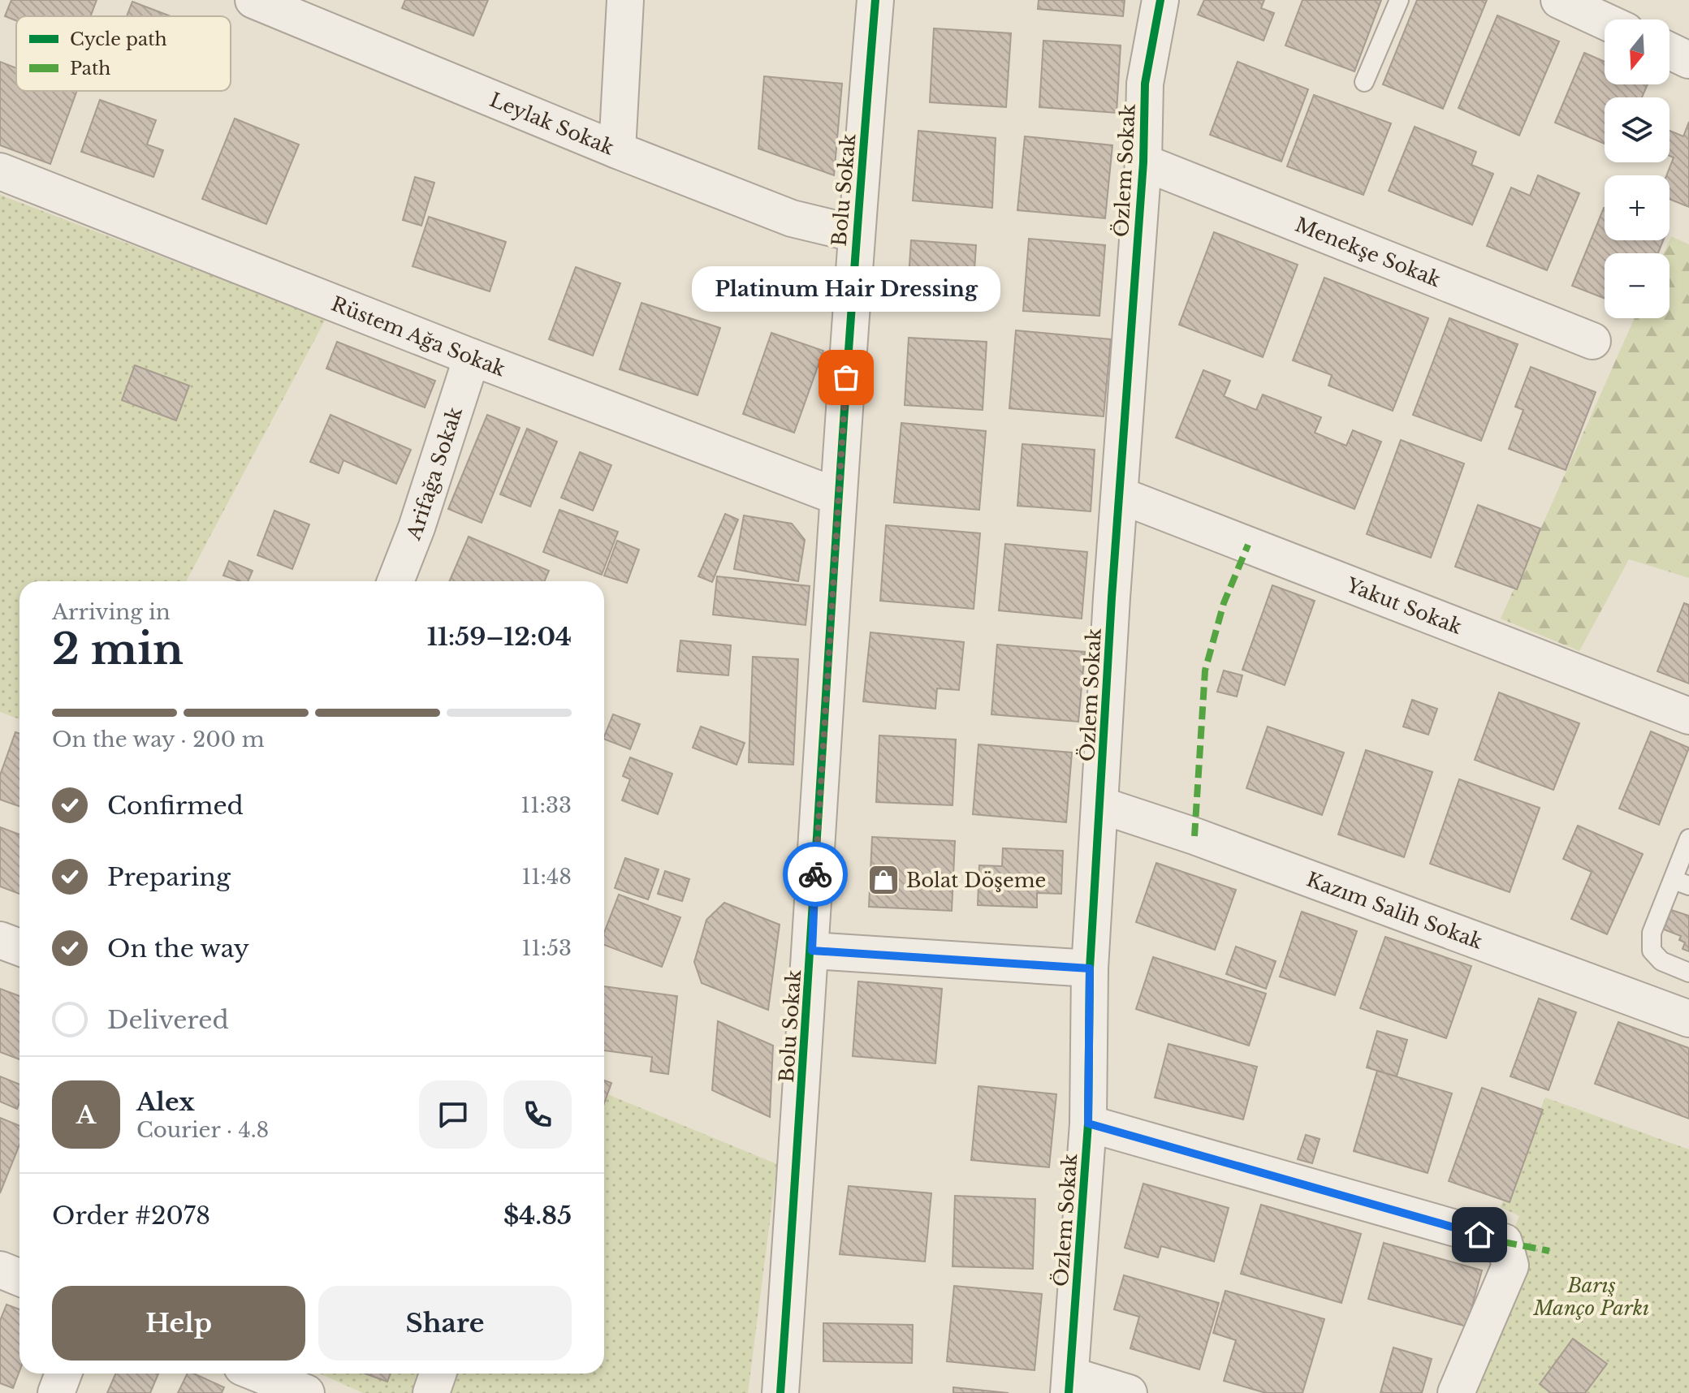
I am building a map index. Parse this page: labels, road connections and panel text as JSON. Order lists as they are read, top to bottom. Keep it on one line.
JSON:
{"streets":{"street":["Leylak Sokak","Özlem Sokak","Bolu Sokak","Menekşe Sokak","Rüstem Ağa Sokak","Arifağa Sokak","Yakut Sokak","Kazım Salih Sokak"]},"crossings":[["Leylak Sokak","Bolu Sokak"],["Özlem Sokak","Menekşe Sokak"],["Özlem Sokak","Yakut Sokak"],["Özlem Sokak","Kazım Salih Sokak"],["Bolu Sokak","Rüstem Ağa Sokak"],["Rüstem Ağa Sokak","Arifağa Sokak"]],"parks":["Barış Manço Parkı"],"places":{"other":["Platinum Hair Dressing"],"shop":["Bolat Döşeme"]},"legend":["Cycle path","Path"],"north":"bottom","page":{"map_buttons":["+","−"],"bubble":"Platinum Hair Dressing","heading":["2 min","Arriving in","11:59–12:04"],"panel":["Alex","Courier · 4.8","Order #2078","$4.85"],"bar":"On the way · 200 m","list":[["Confirmed","11:33"],["Preparing","11:48"],["On the way","11:53"],"Delivered"],"round":"A","buttons":["Help","Share"]}}
